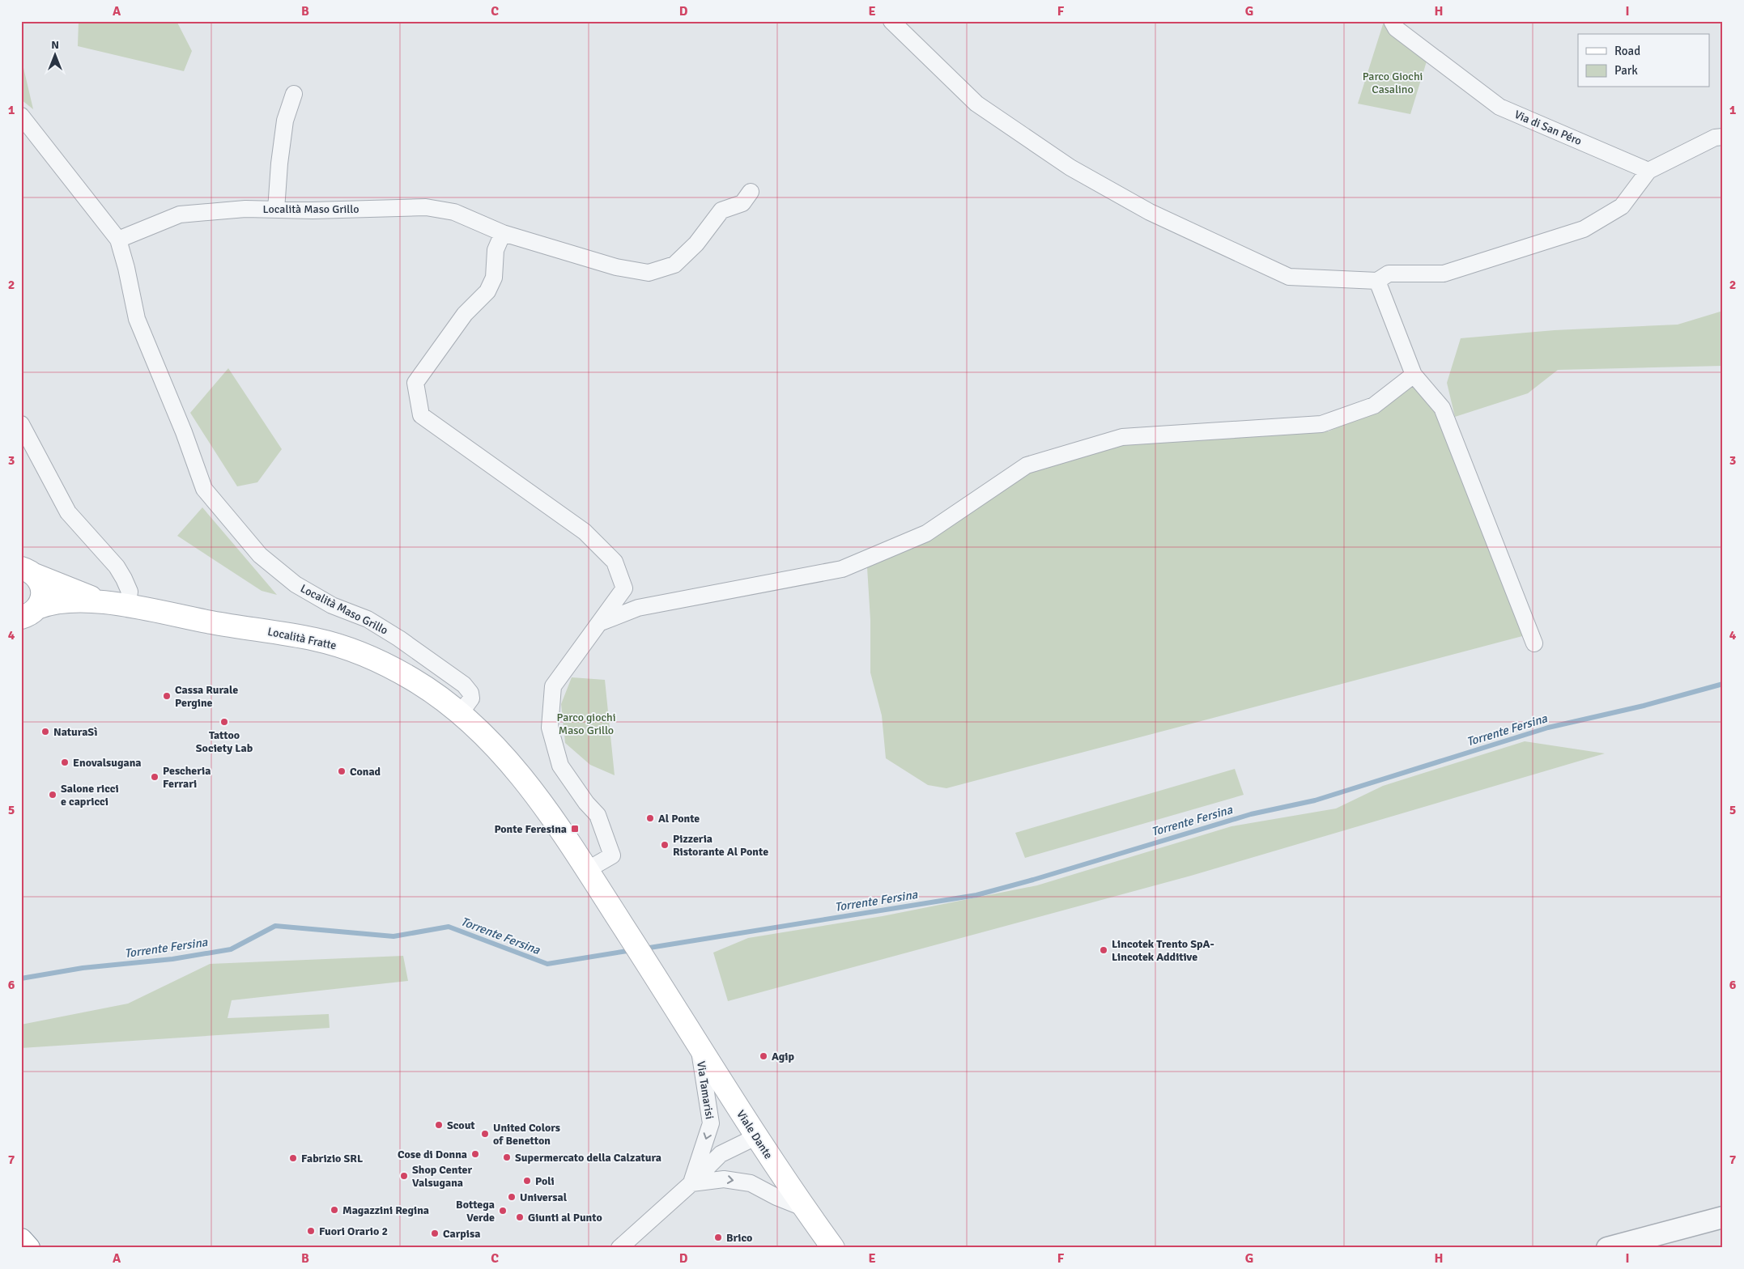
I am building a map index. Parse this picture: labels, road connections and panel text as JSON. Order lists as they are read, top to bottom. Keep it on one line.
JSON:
{"streets":{"main road":["Località Fratte","Viale Dante"],"street":["Via di San Péro","Località Maso Grillo","Via Tamarisi"]},"crossings":[["Località Maso Grillo","Località Fratte"],["Via Tamarisi","Viale Dante"]],"one_way":["Via Tamarisi"],"water":["Torrente Fersina"],"parks":["Parco Giochi Casalino","Parco giochi Maso Grillo"],"places":{"other":["Cassa Rurale Pergine","Tattoo Society Lab","NaturaSì","Enovalsugana","Conad","Pescheria Ferrari","Salone ricci e capricci","Al Ponte","Pizzeria Ristorante Al Ponte","Lincotek Trento SpA- Lincotek Additive","Agip","Scout","United Colors of Benetton","Cose di Donna","Supermercato della Calzatura","Fabrizio SRL","Shop Center Valsugana","Poli","Universal","Magazzini Regina","Bottega Verde","Giunti al Punto","Fuori Orario 2","Carpisa","Brico"],"transit":["Ponte Feresina"]},"legend":["Road","Park"],"north":"top","grid":{"columns":["A","B","C","D","E","F","G","H","I"],"rows":["1","2","3","4","5","6","7"]}}
